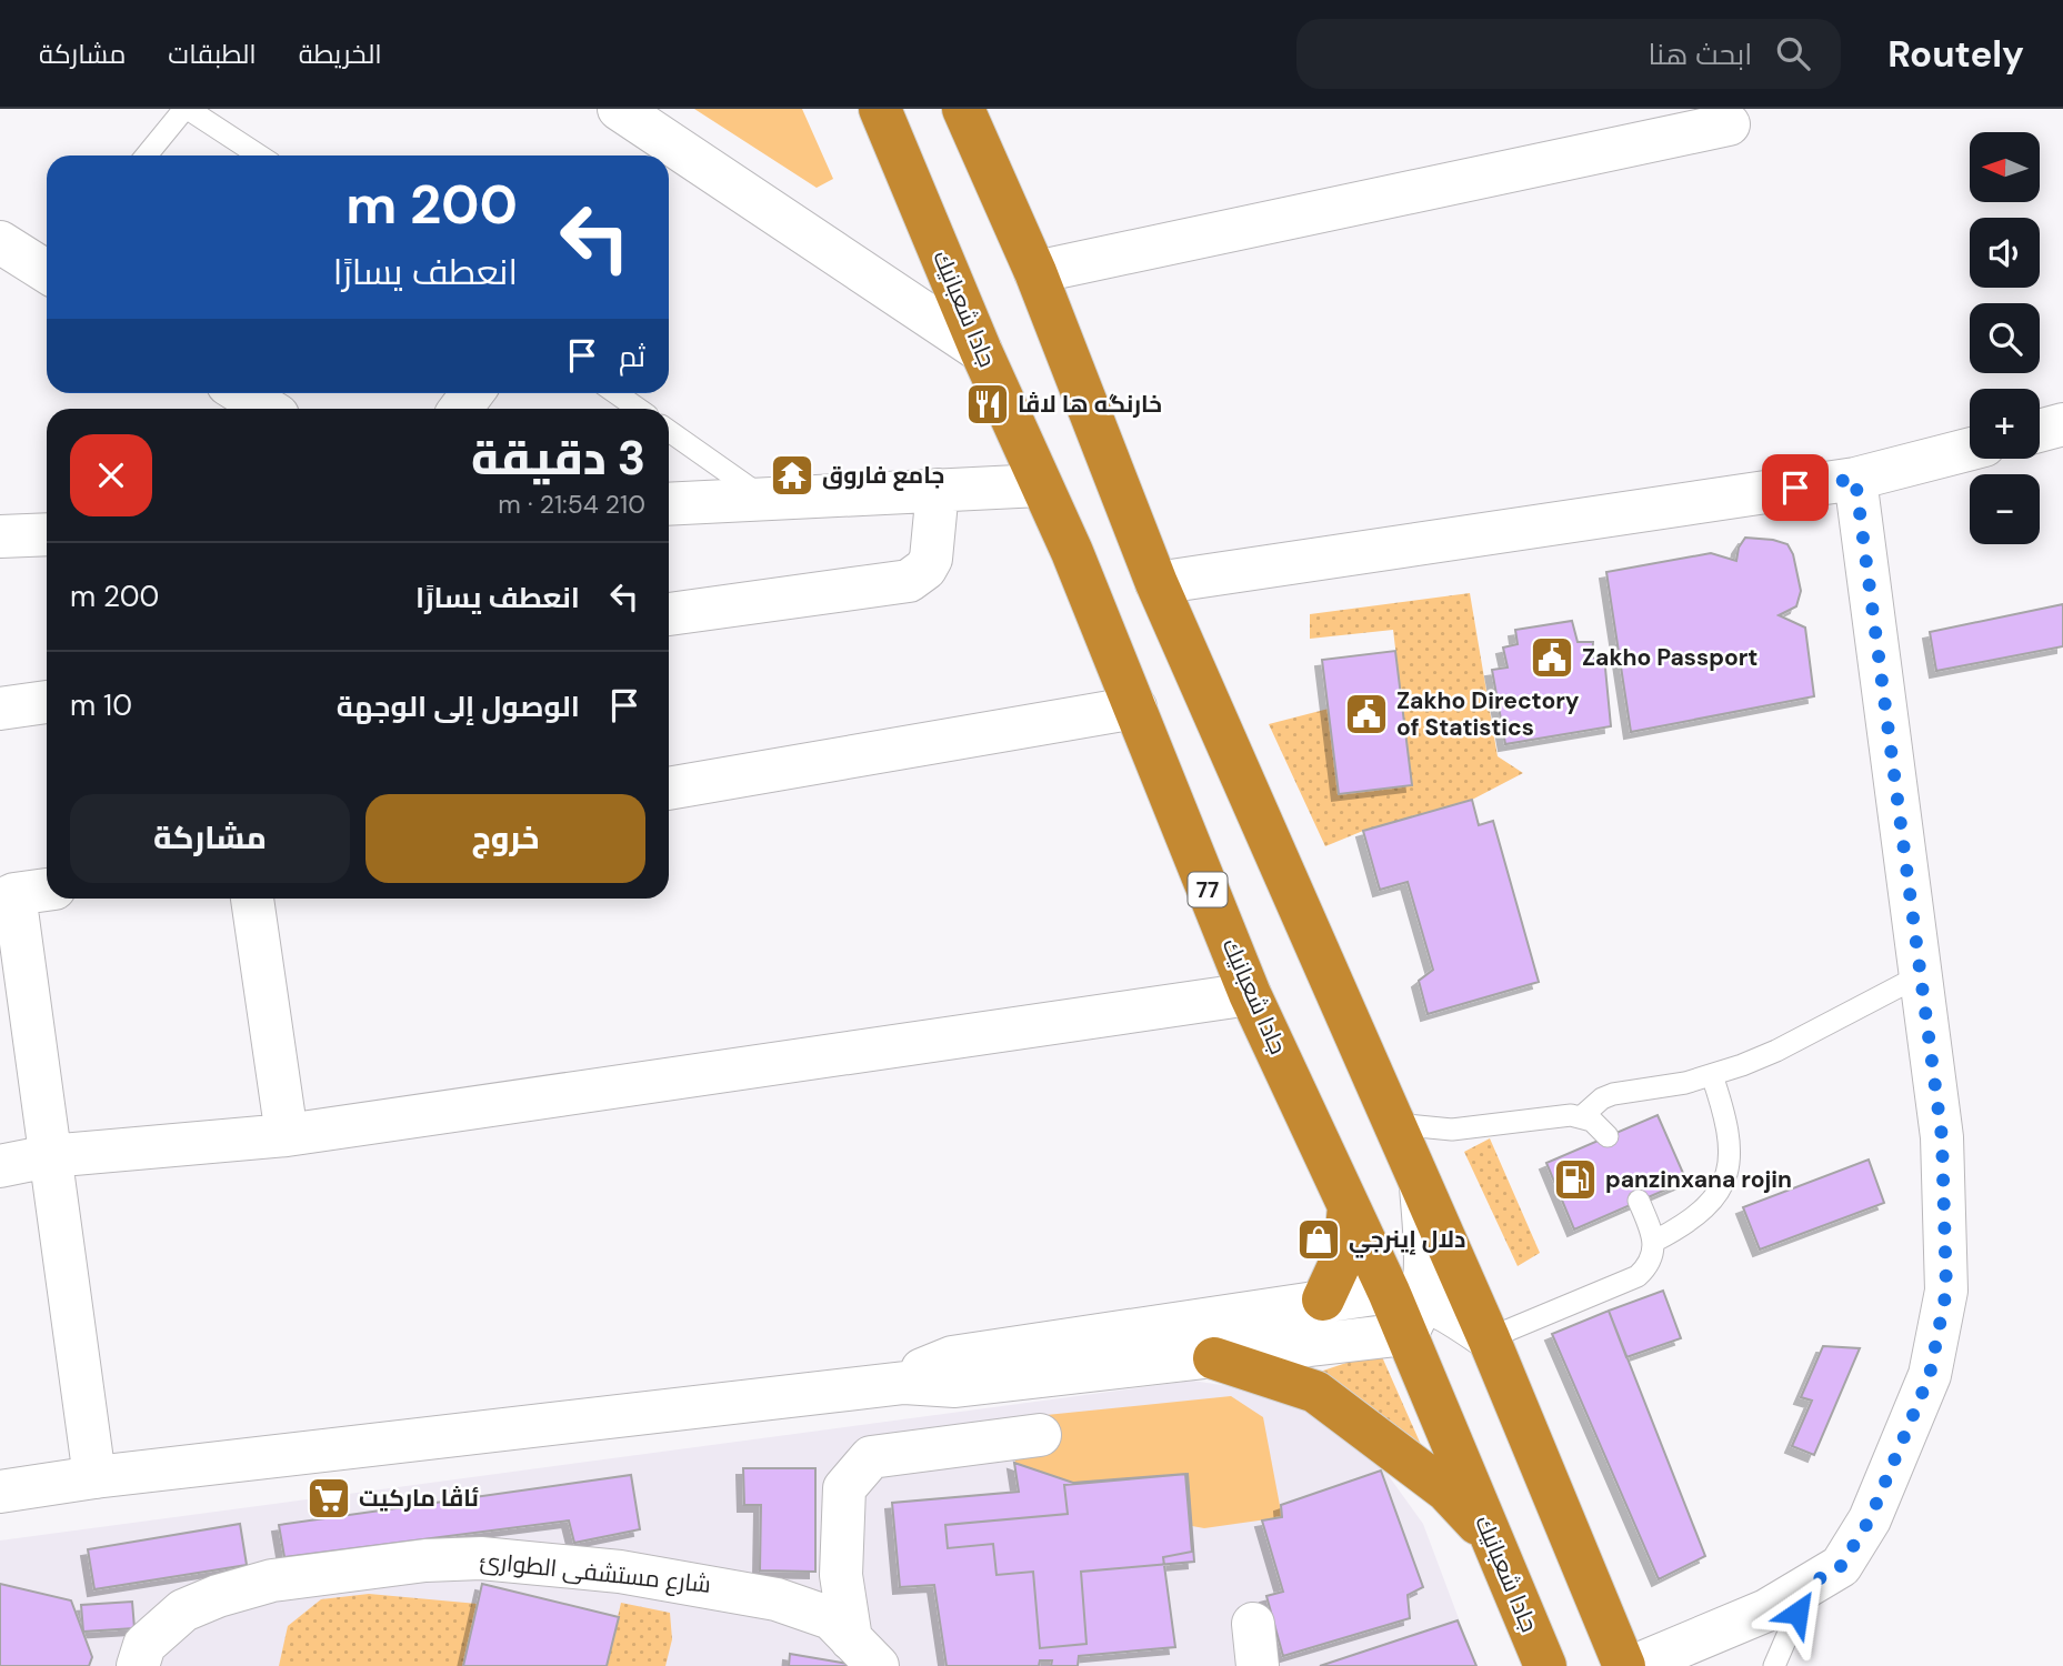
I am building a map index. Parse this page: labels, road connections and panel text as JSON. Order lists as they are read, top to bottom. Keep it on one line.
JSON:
{"streets":{"highway":["جادا شعبانيك","77"],"street":["شارع مستشفى الطوارئ"]},"places":{"restaurant":["خارنگه ها لاڤا"],"temple":["جامع فاروق"],"public building":["Zakho Passport","Zakho Directory of Statistics"],"fuel station":["panzinxana rojin"],"shop":["دلال إينرجي"],"supermarket":["ئاڤا ماركيت"]},"north":"left","page":{"header":"Routely","search":"ابحث هنا","nav":["الخريطة","الطبقات","مشاركة"],"map_buttons":["+","−"],"turn":["200 m","انعطف يسارًا"],"then":"ثم","heading":["3 دقيقة","210 m · 21:54"],"list":[{"name":"انعطف يسارًا","value":"200 m"},{"name":"الوصول إلى الوجهة","value":"10 m"}],"buttons":["خروج","مشاركة"]}}
